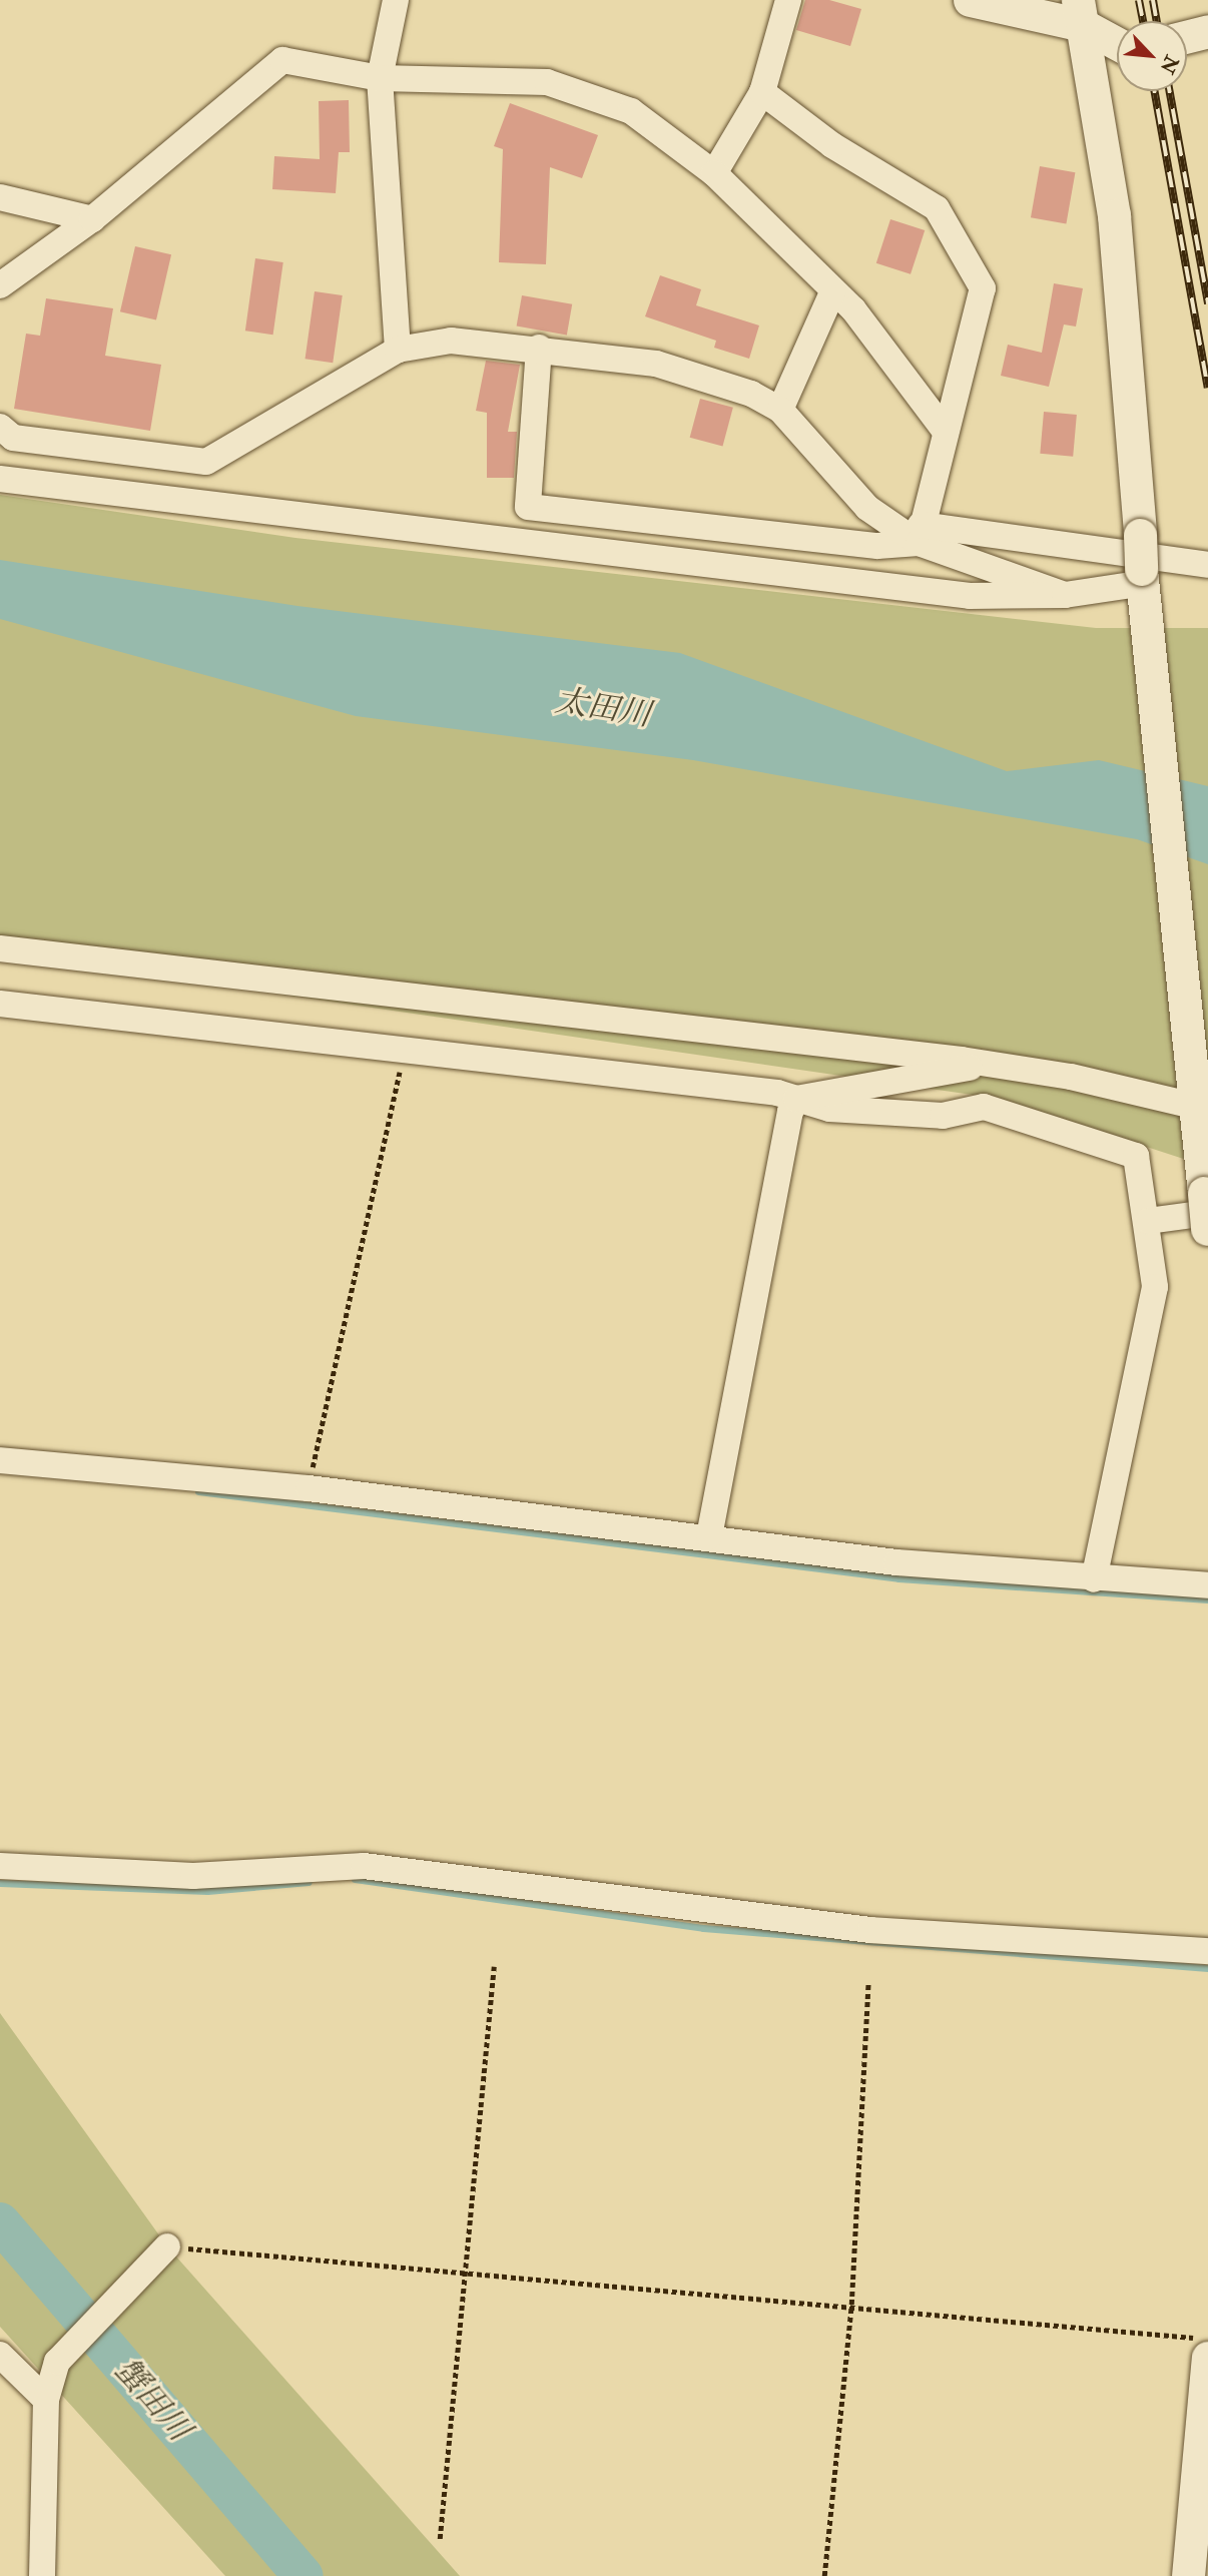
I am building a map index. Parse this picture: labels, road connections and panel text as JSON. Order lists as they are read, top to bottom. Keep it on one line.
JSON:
{"water":["太田川","蟹田川"],"north":"bottom right"}
